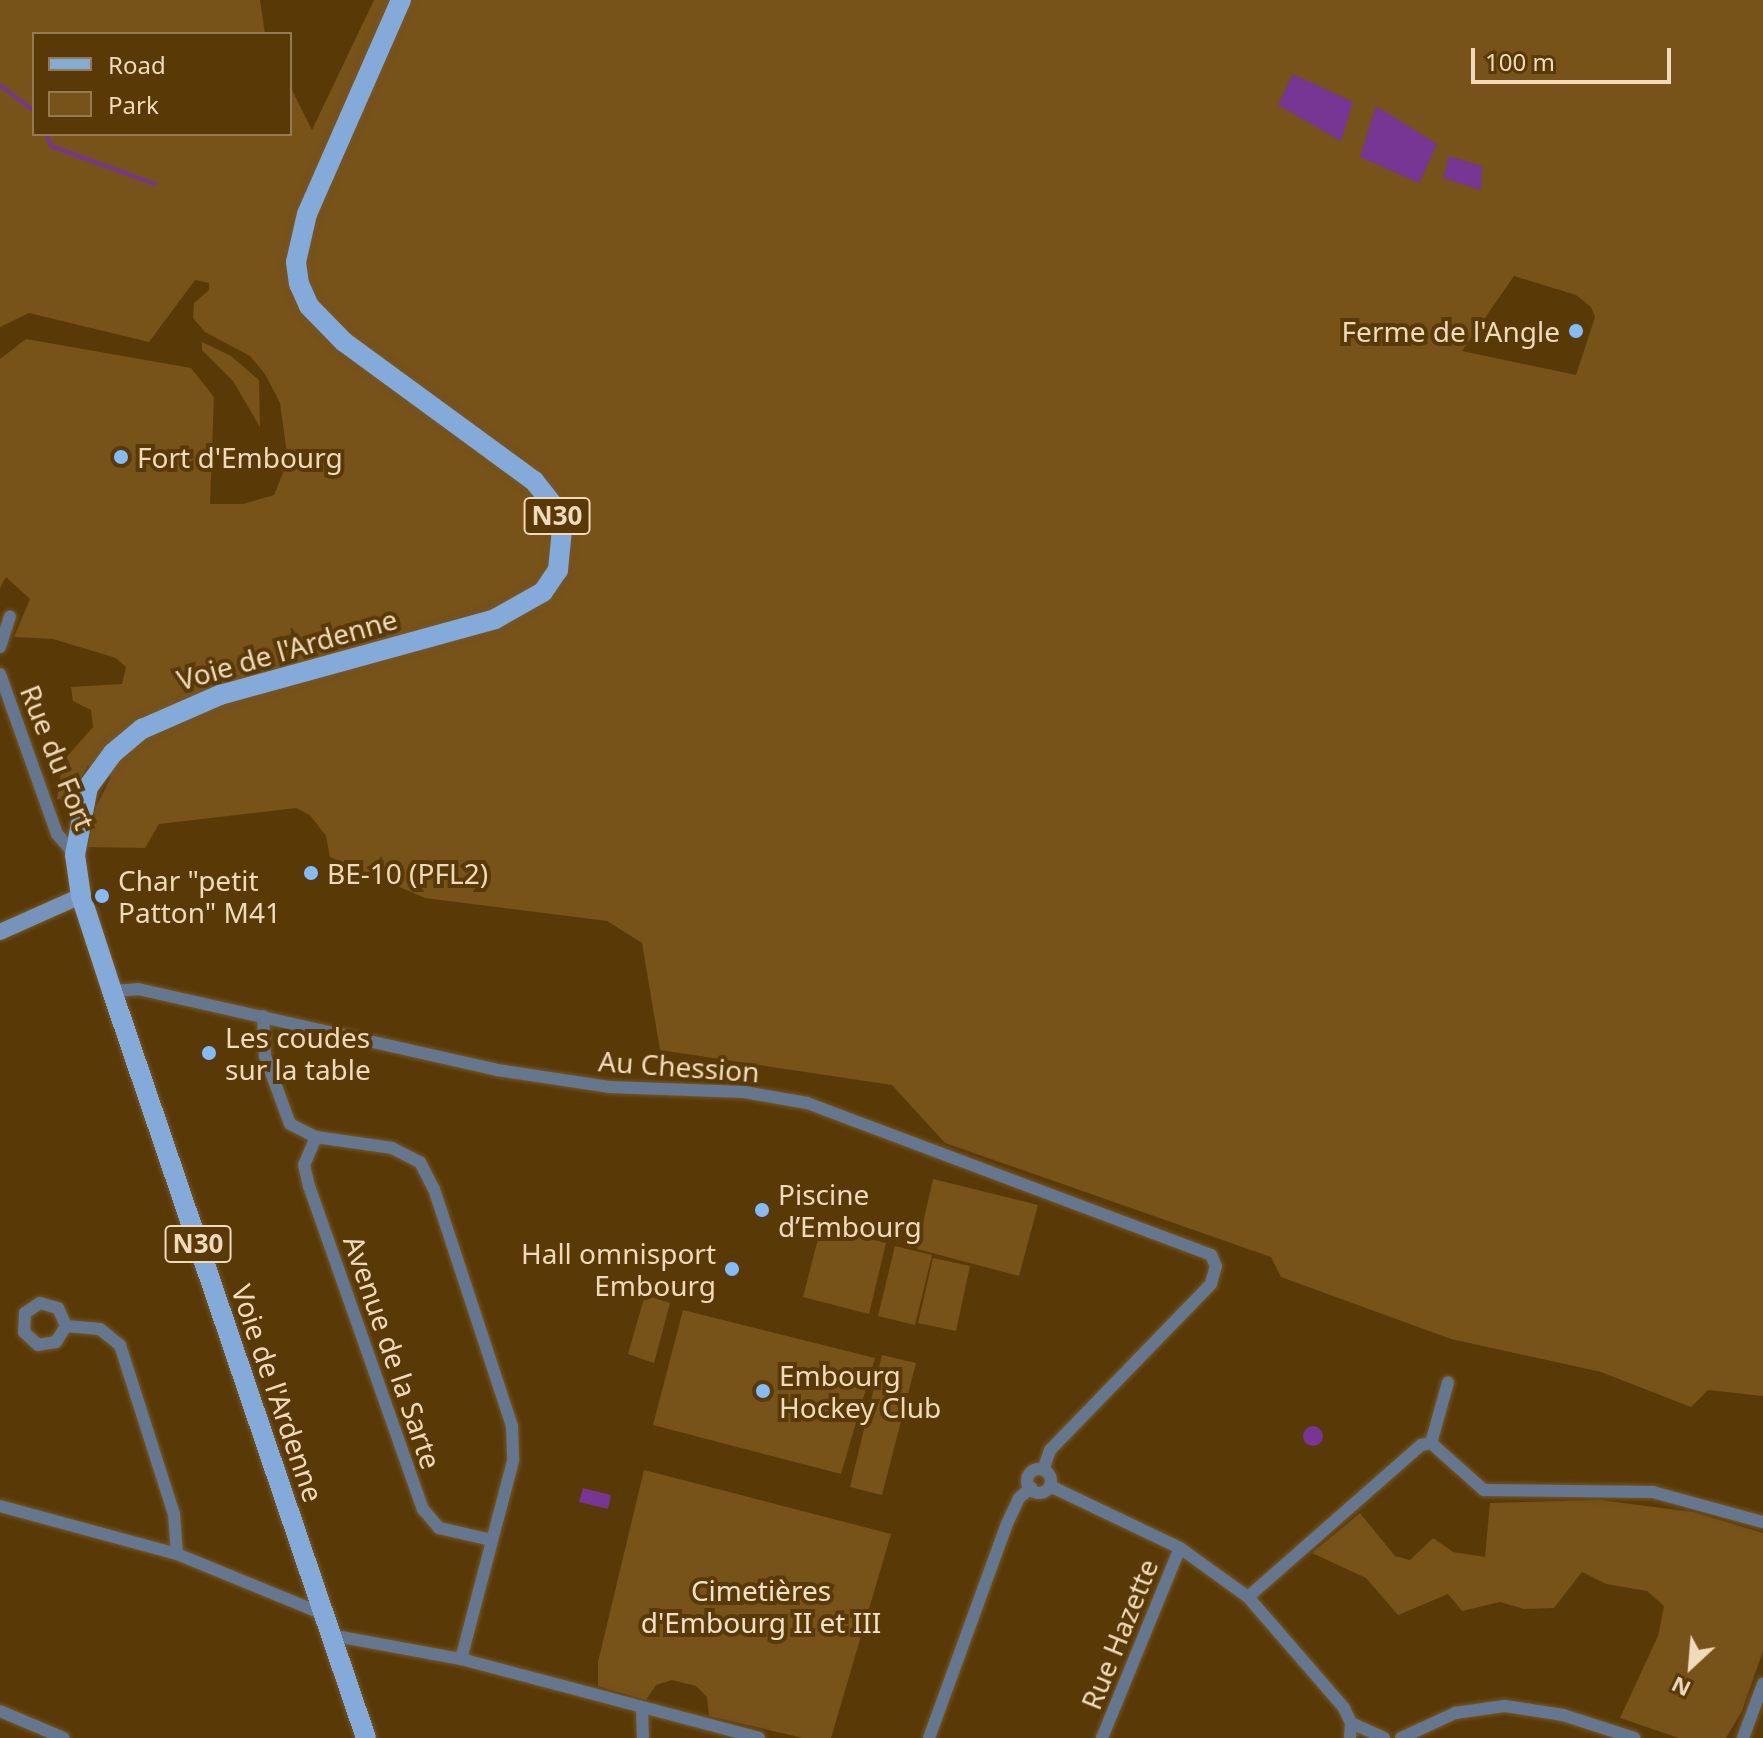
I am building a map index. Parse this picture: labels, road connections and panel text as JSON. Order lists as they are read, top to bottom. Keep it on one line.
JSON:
{"streets":{"main road":["N30","Voie de l'Ardenne"],"street":["Rue du Fort","Au Chession","Avenue de la Sarte","Rue Hazette"]},"crossings":[["Voie de l'Ardenne","Rue du Fort"],["Voie de l'Ardenne","Au Chession"]],"parks":["Cimetières d'Embourg II et III"],"places":["Ferme de l'Angle","Fort d'Embourg","BE-10 (PFL2)","Char \"petit Patton\" M41","Les coudes sur la table","Piscine d’Embourg","Hall omnisport Embourg","Embourg Hockey Club"],"legend":["Road","Park"],"scale_bar":"100 m","north":"bottom left"}
